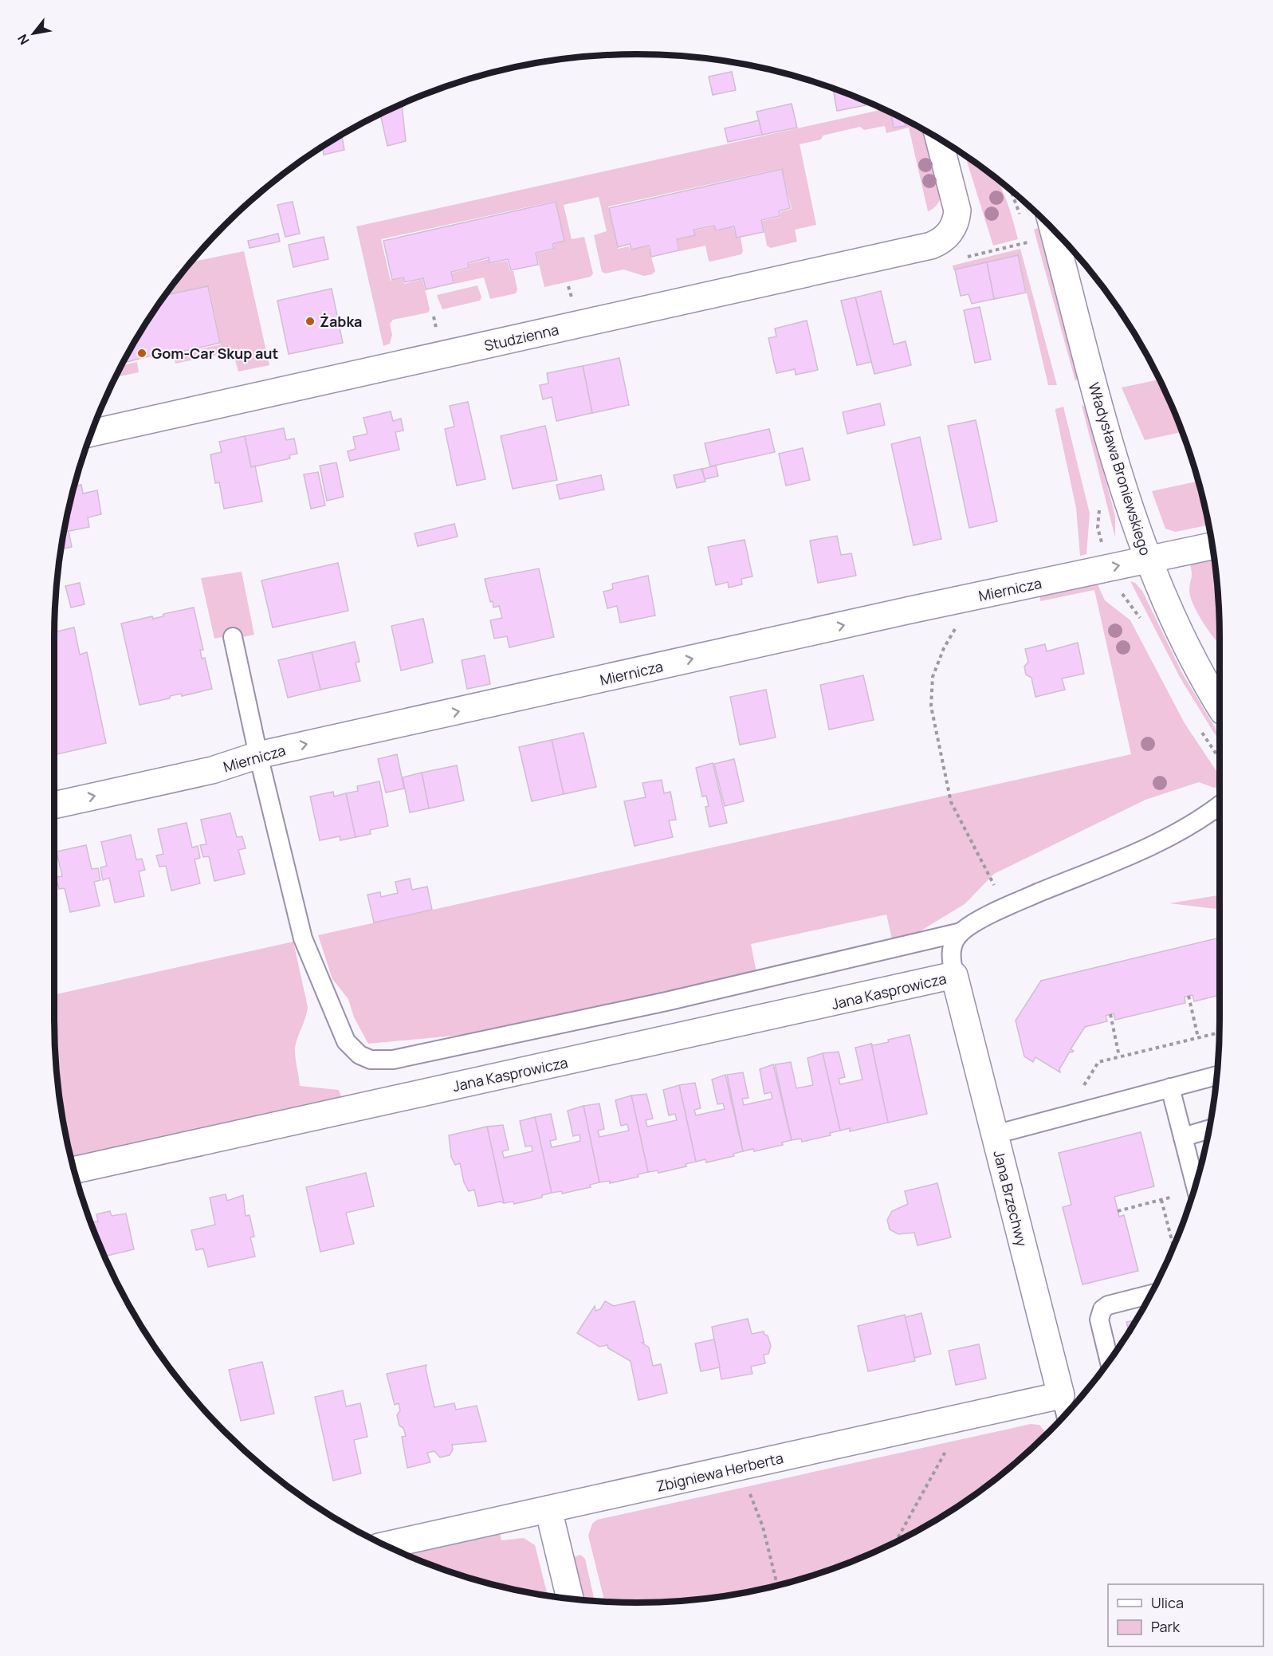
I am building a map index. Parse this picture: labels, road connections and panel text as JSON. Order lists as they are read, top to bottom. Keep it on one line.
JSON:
{"streets":{"street":["Studzienna","Władysława Broniewskiego","Miernicza","Jana Kasprowicza","Jana Brzechwy","Zbigniewa Herberta"]},"crossings":[["Władysława Broniewskiego","Miernicza"],["Jana Kasprowicza","Jana Brzechwy"],["Jana Brzechwy","Zbigniewa Herberta"]],"one_way":["Miernicza"],"places":["Żabka","Gom-Car Skup aut"],"legend":["Ulica","Park"],"north":"bottom left"}
